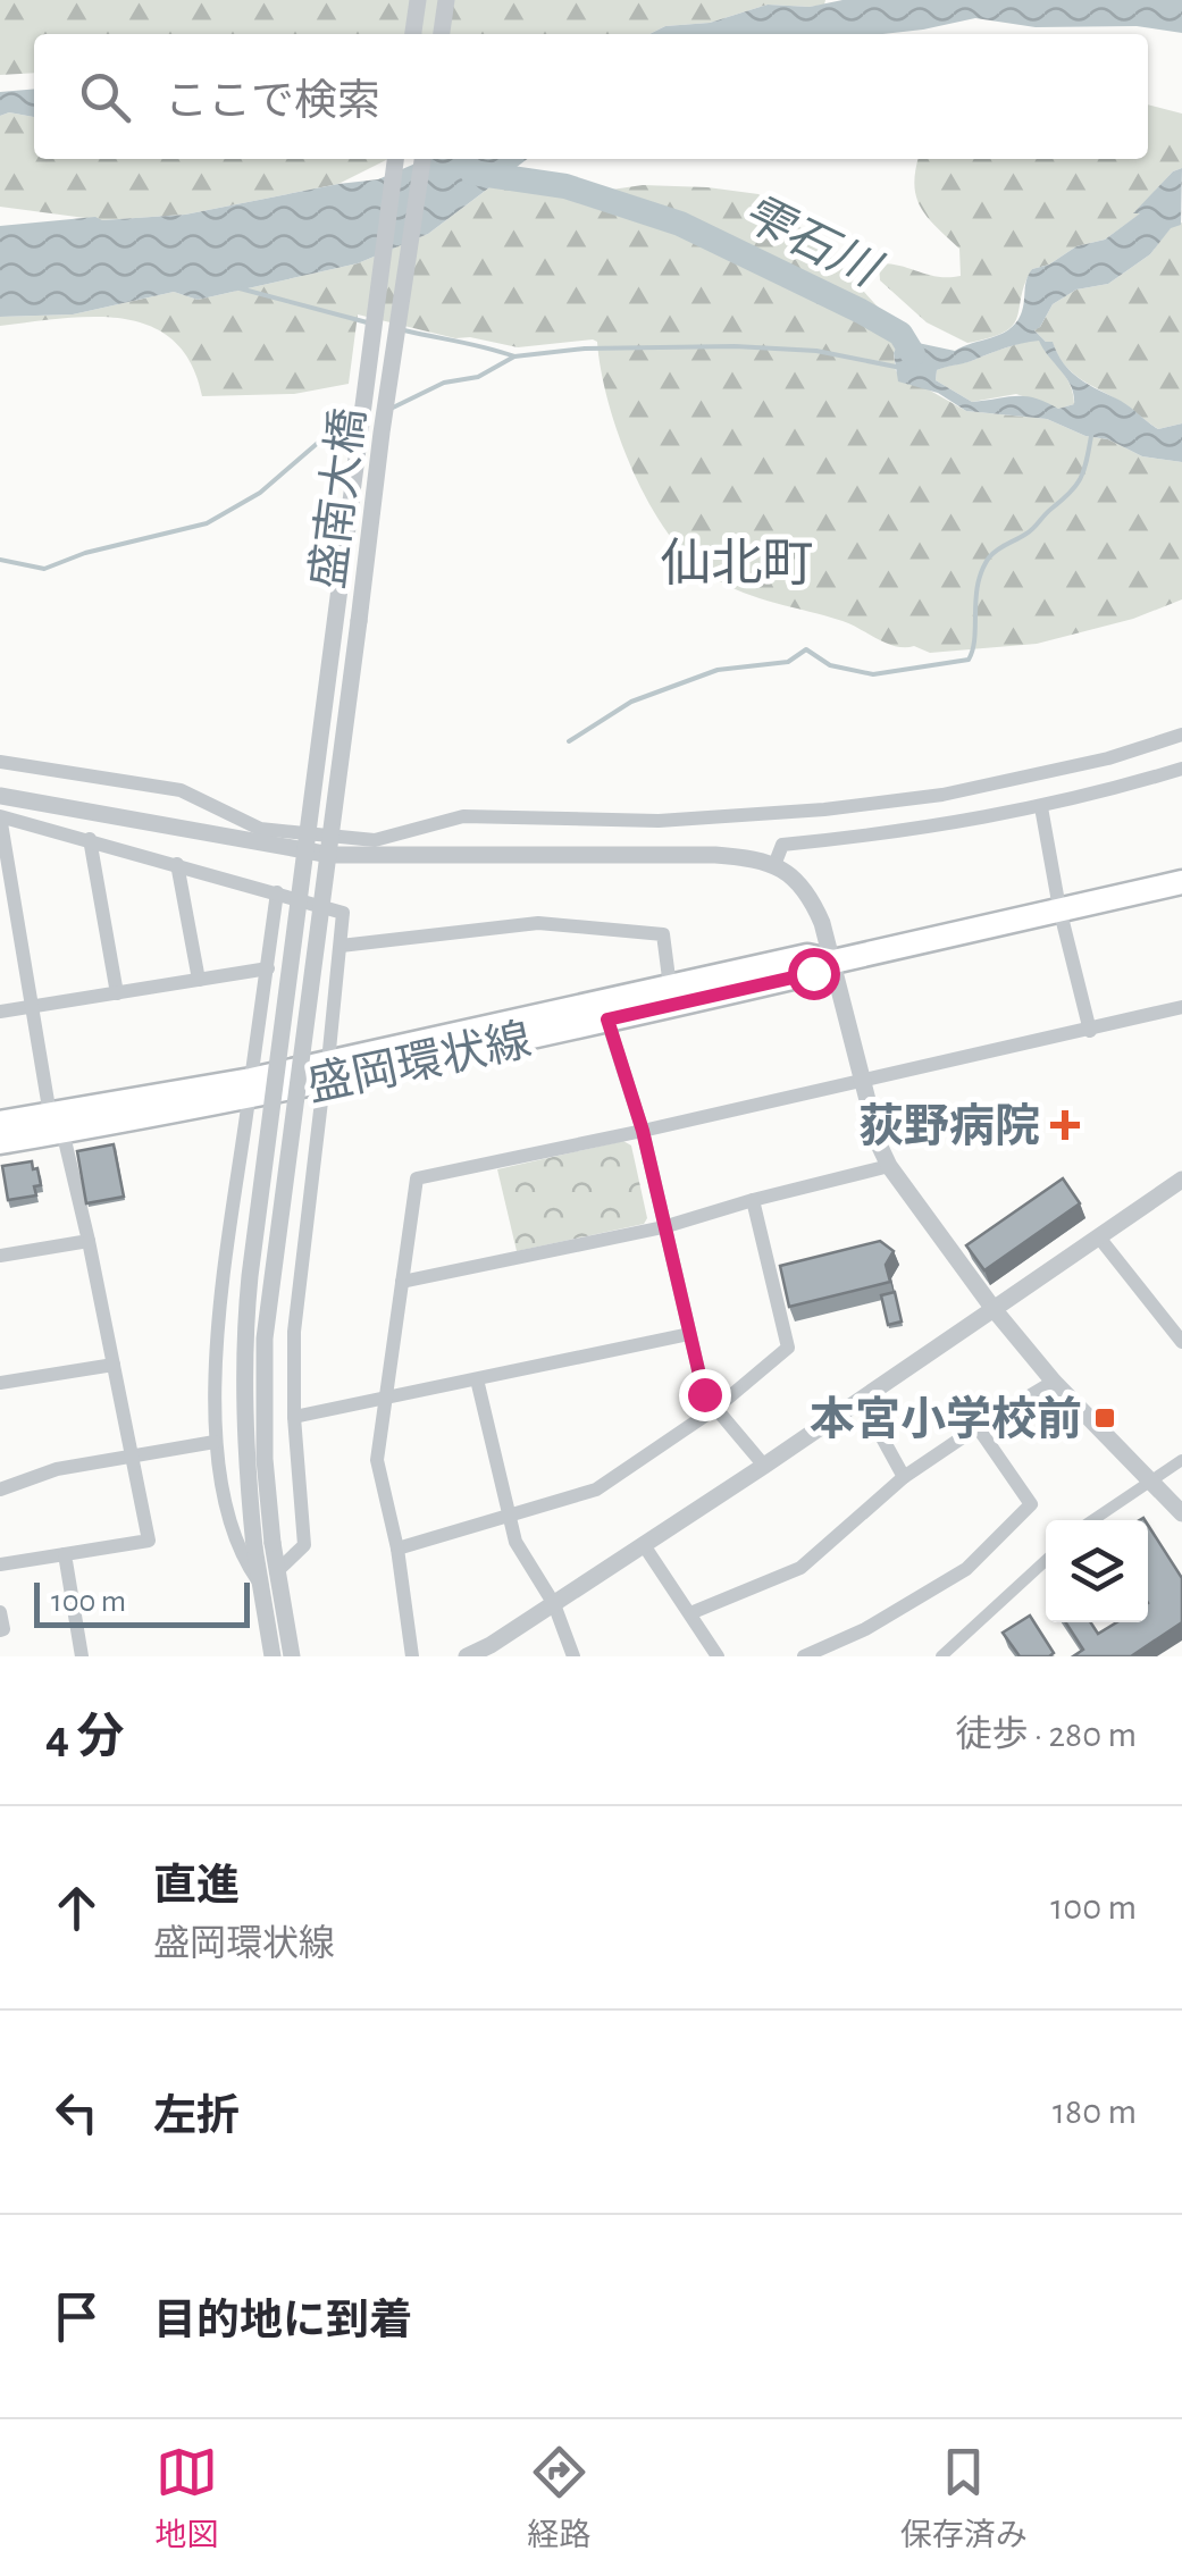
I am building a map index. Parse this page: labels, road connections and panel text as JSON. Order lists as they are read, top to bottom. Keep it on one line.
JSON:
{"streets":{"main road":["盛岡環状線"],"street":["盛南大橋"]},"districts":["仙北町"],"water":["雫石川"],"places":{"health":["荻野病院"],"transit":["本宮小学校前"]},"scale_bar":"100 m","page":{"search":"ここで検索","scale":"100 m","heading":["4 分","徒歩 · 280 m"],"list":[["直進","盛岡環状線","100 m"],["左折","180 m"],"目的地に到着"],"nav":["地図","経路","保存済み"]}}
